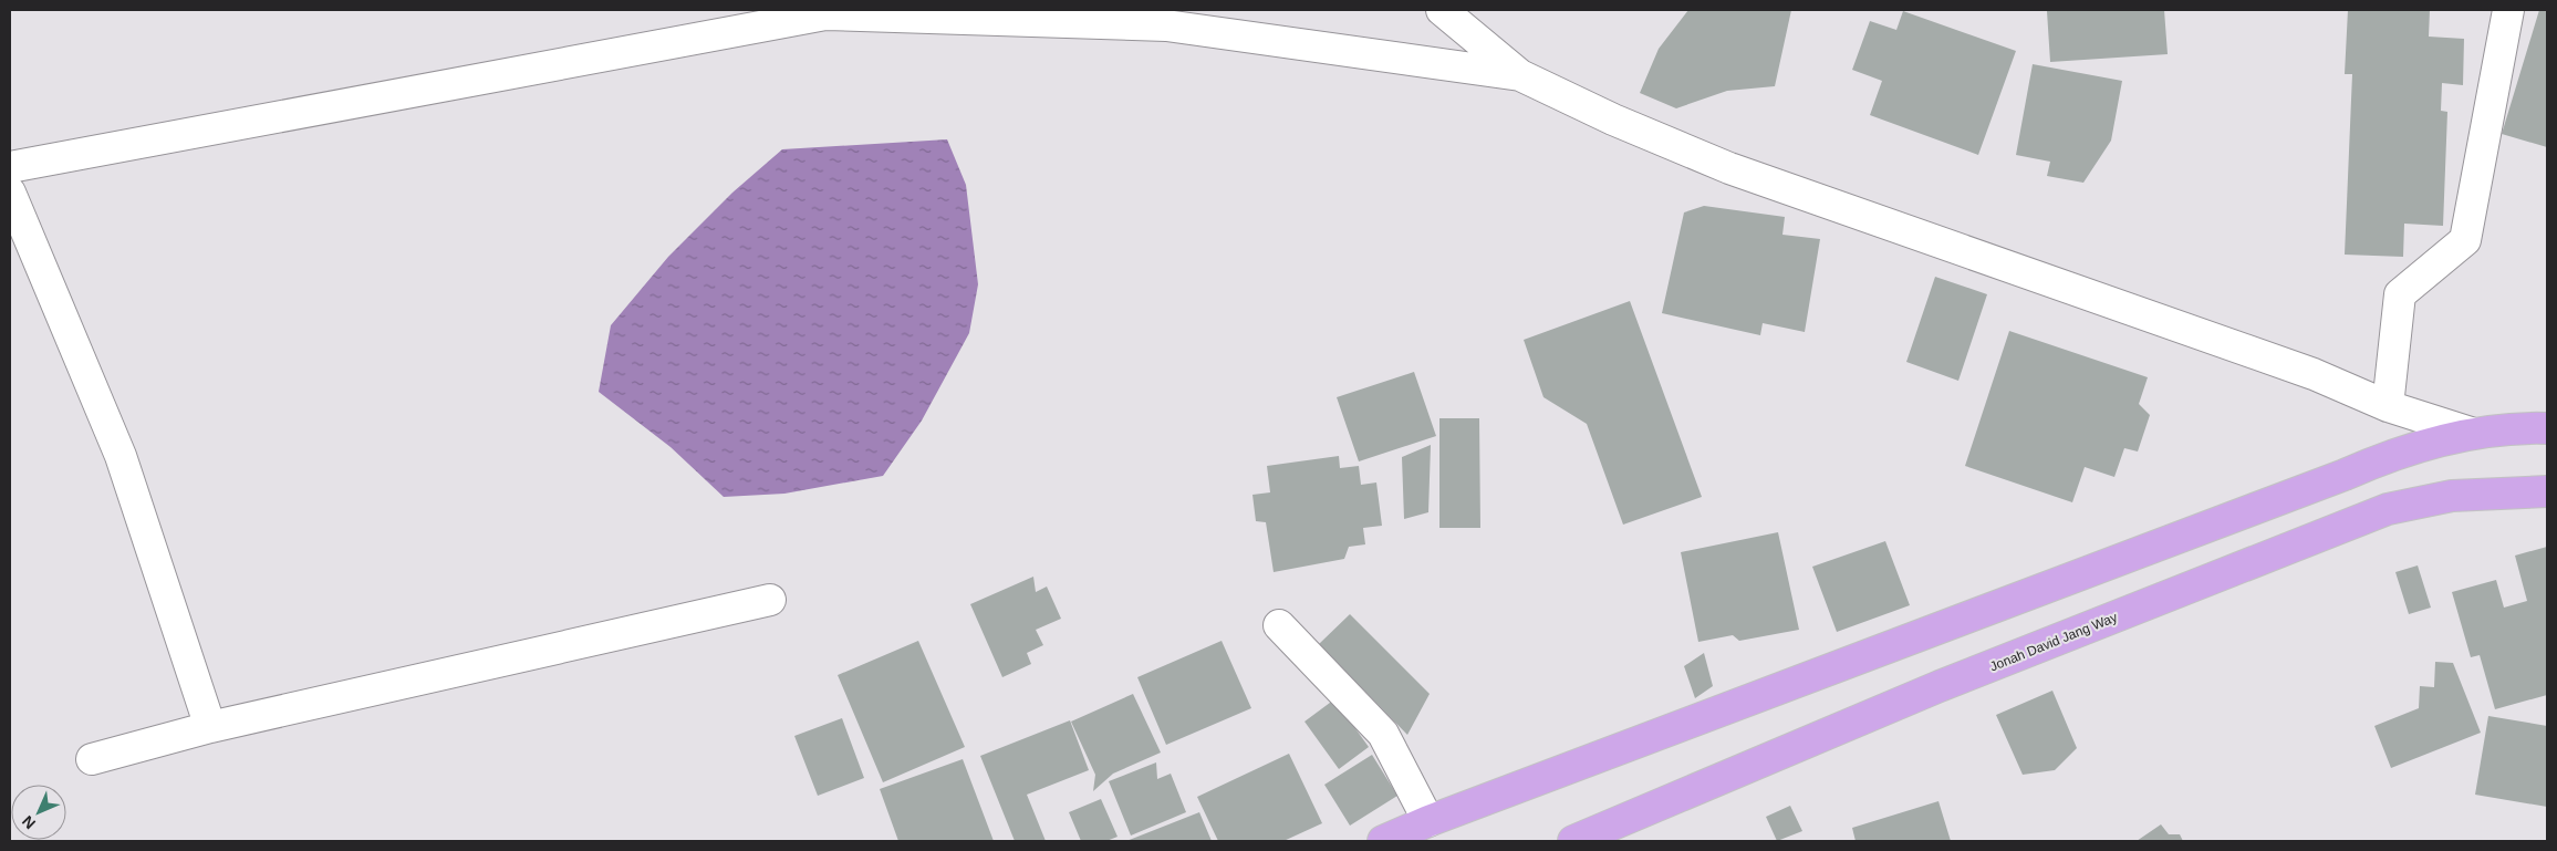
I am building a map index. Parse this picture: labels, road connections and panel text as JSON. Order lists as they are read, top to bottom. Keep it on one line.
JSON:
{"streets":{"main road":["Jonah David Jang Way"]},"north":"bottom left"}
